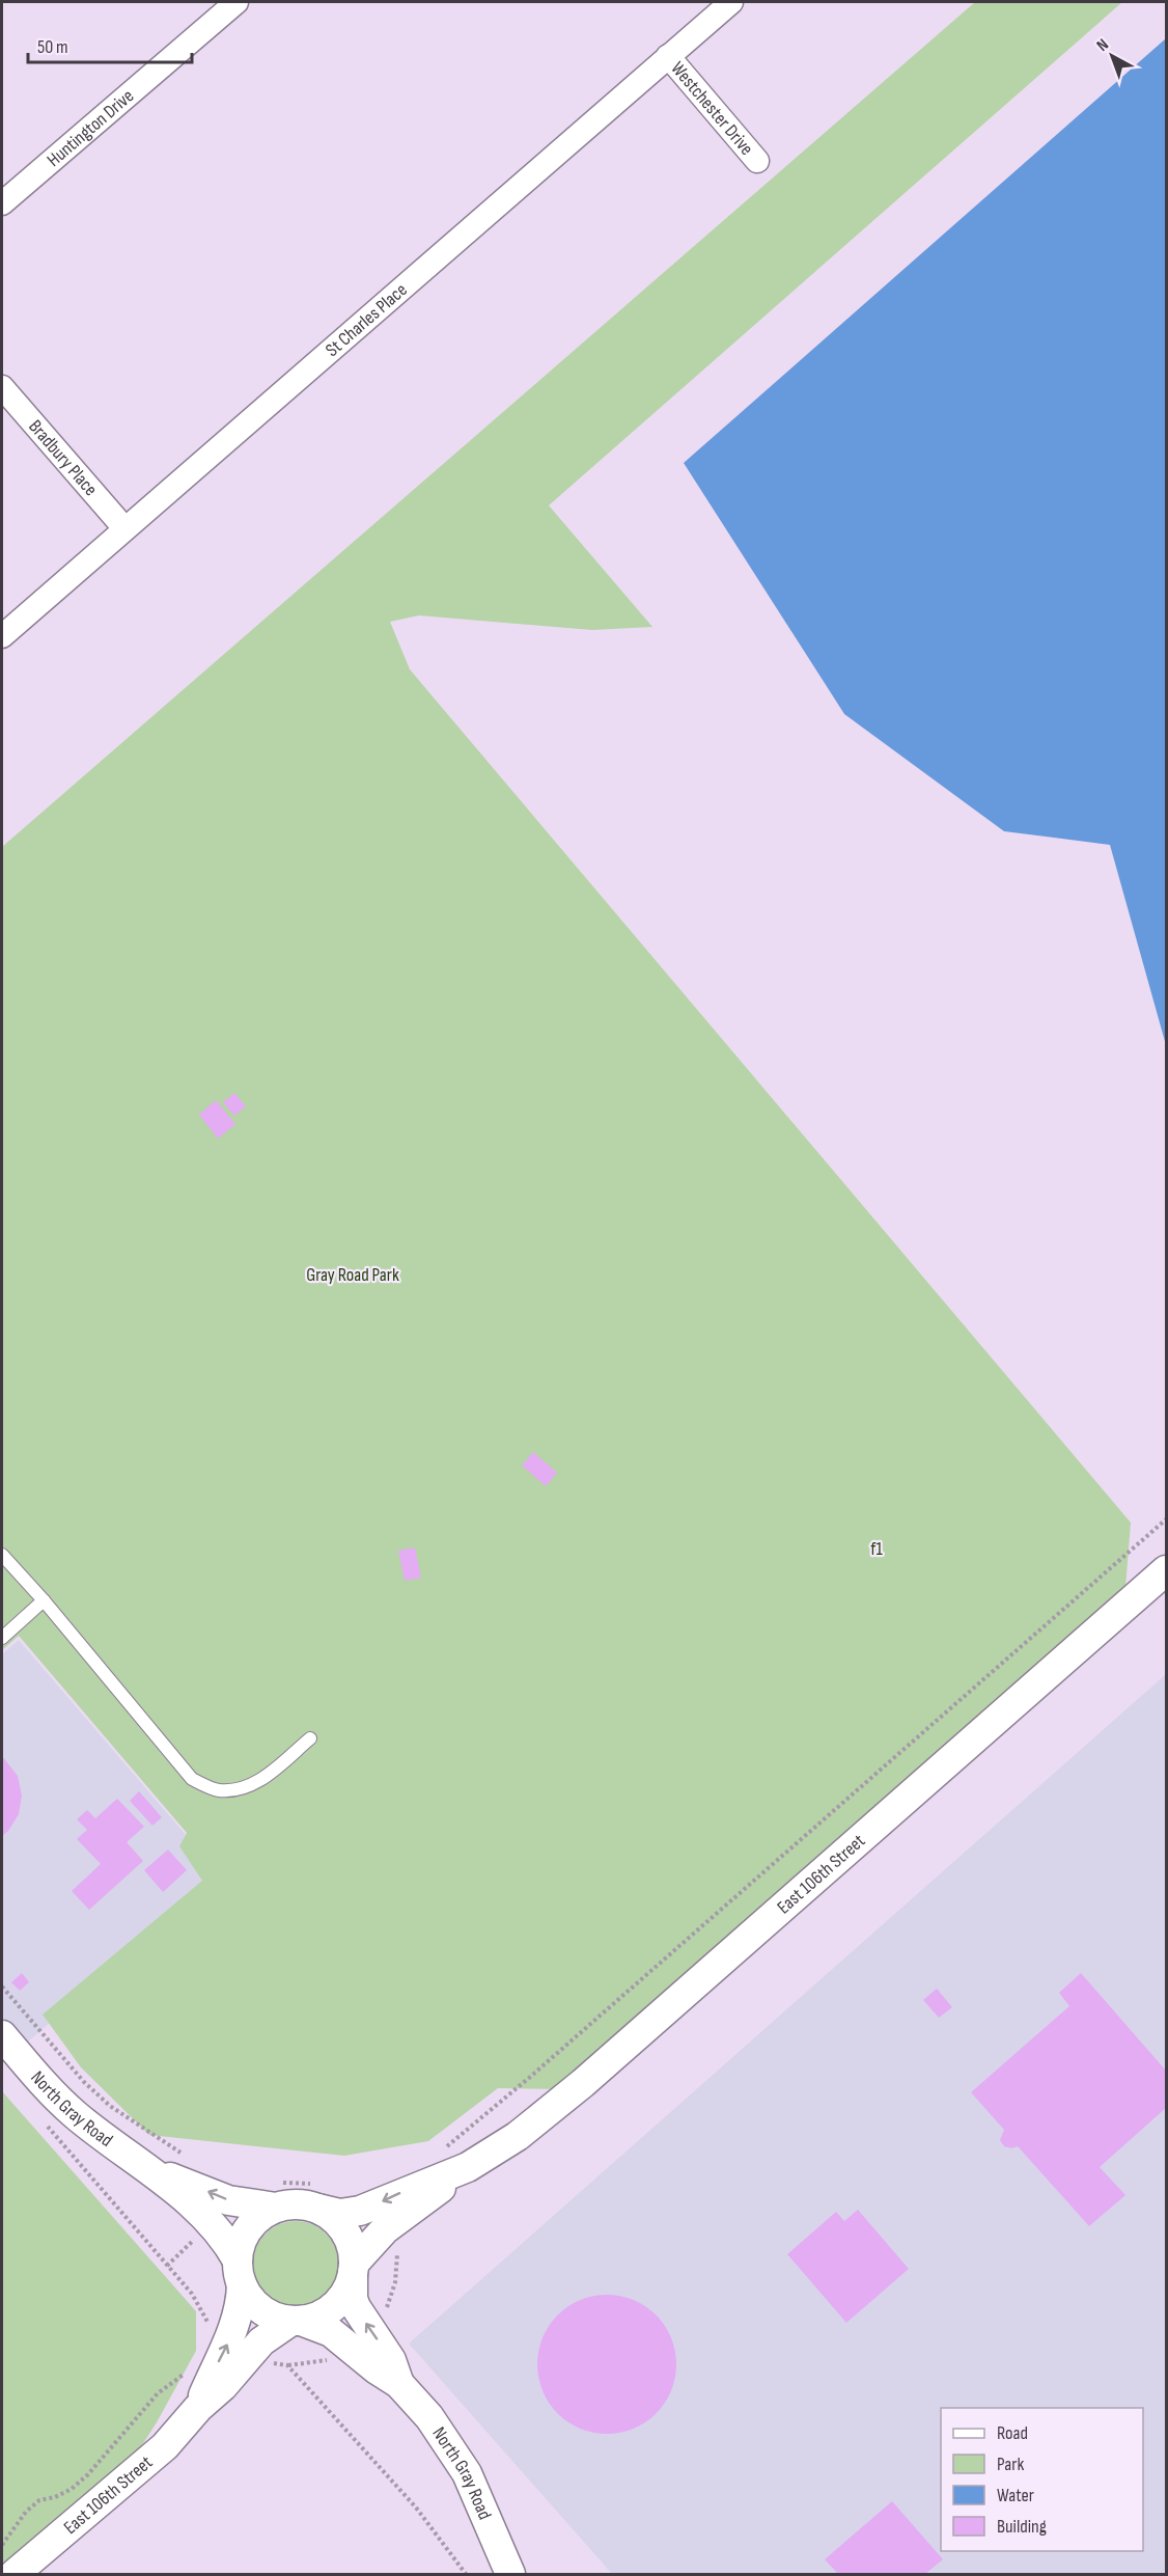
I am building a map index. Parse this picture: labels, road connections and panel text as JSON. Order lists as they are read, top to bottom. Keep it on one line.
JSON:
{"streets":{"street":["Westchester Drive","Huntington Drive","St Charles Place","Bradbury Place","East 106th Street","North Gray Road"]},"crossings":[["Westchester Drive","St Charles Place"],["St Charles Place","Bradbury Place"],["East 106th Street","North Gray Road"]],"parks":["Gray Road Park","f1"],"legend":["Road","Park","Water","Building"],"scale_bar":"50 m","north":"top left"}
